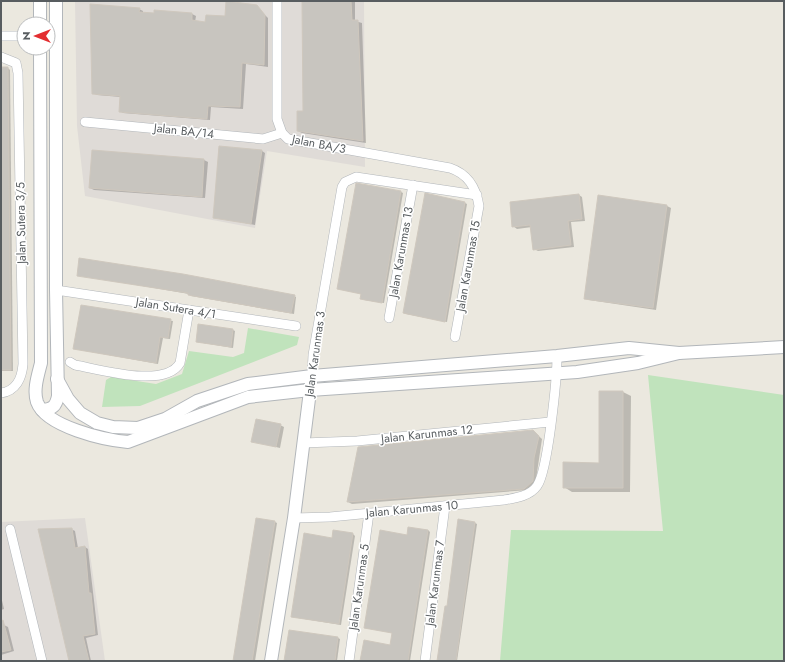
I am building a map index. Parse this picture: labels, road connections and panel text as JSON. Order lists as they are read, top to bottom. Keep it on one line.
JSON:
{"streets":{"street":["Jalan BA/14","Jalan BA/3","Jalan Sutera 3/5","Jalan Karunmas 13","Jalan Karunmas 15","Jalan Sutera 4/1","Jalan Karunmas 3","Jalan Karunmas 12","Jalan Karunmas 10","Jalan Karunmas 7","Jalan Karunmas 5"]},"crossings":[["Jalan BA/14","Jalan BA/3"],["Jalan BA/3","Jalan Karunmas 15"],["Jalan BA/3","Jalan Karunmas 3"],["Jalan Karunmas 13","Jalan Karunmas 3"],["Jalan Karunmas 15","Jalan Karunmas 3"],["Jalan Karunmas 3","Jalan Karunmas 12"],["Jalan Karunmas 3","Jalan Karunmas 10"],["Jalan Karunmas 12","Jalan Karunmas 10"],["Jalan Karunmas 10","Jalan Karunmas 7"],["Jalan Karunmas 10","Jalan Karunmas 5"]],"north":"left"}
